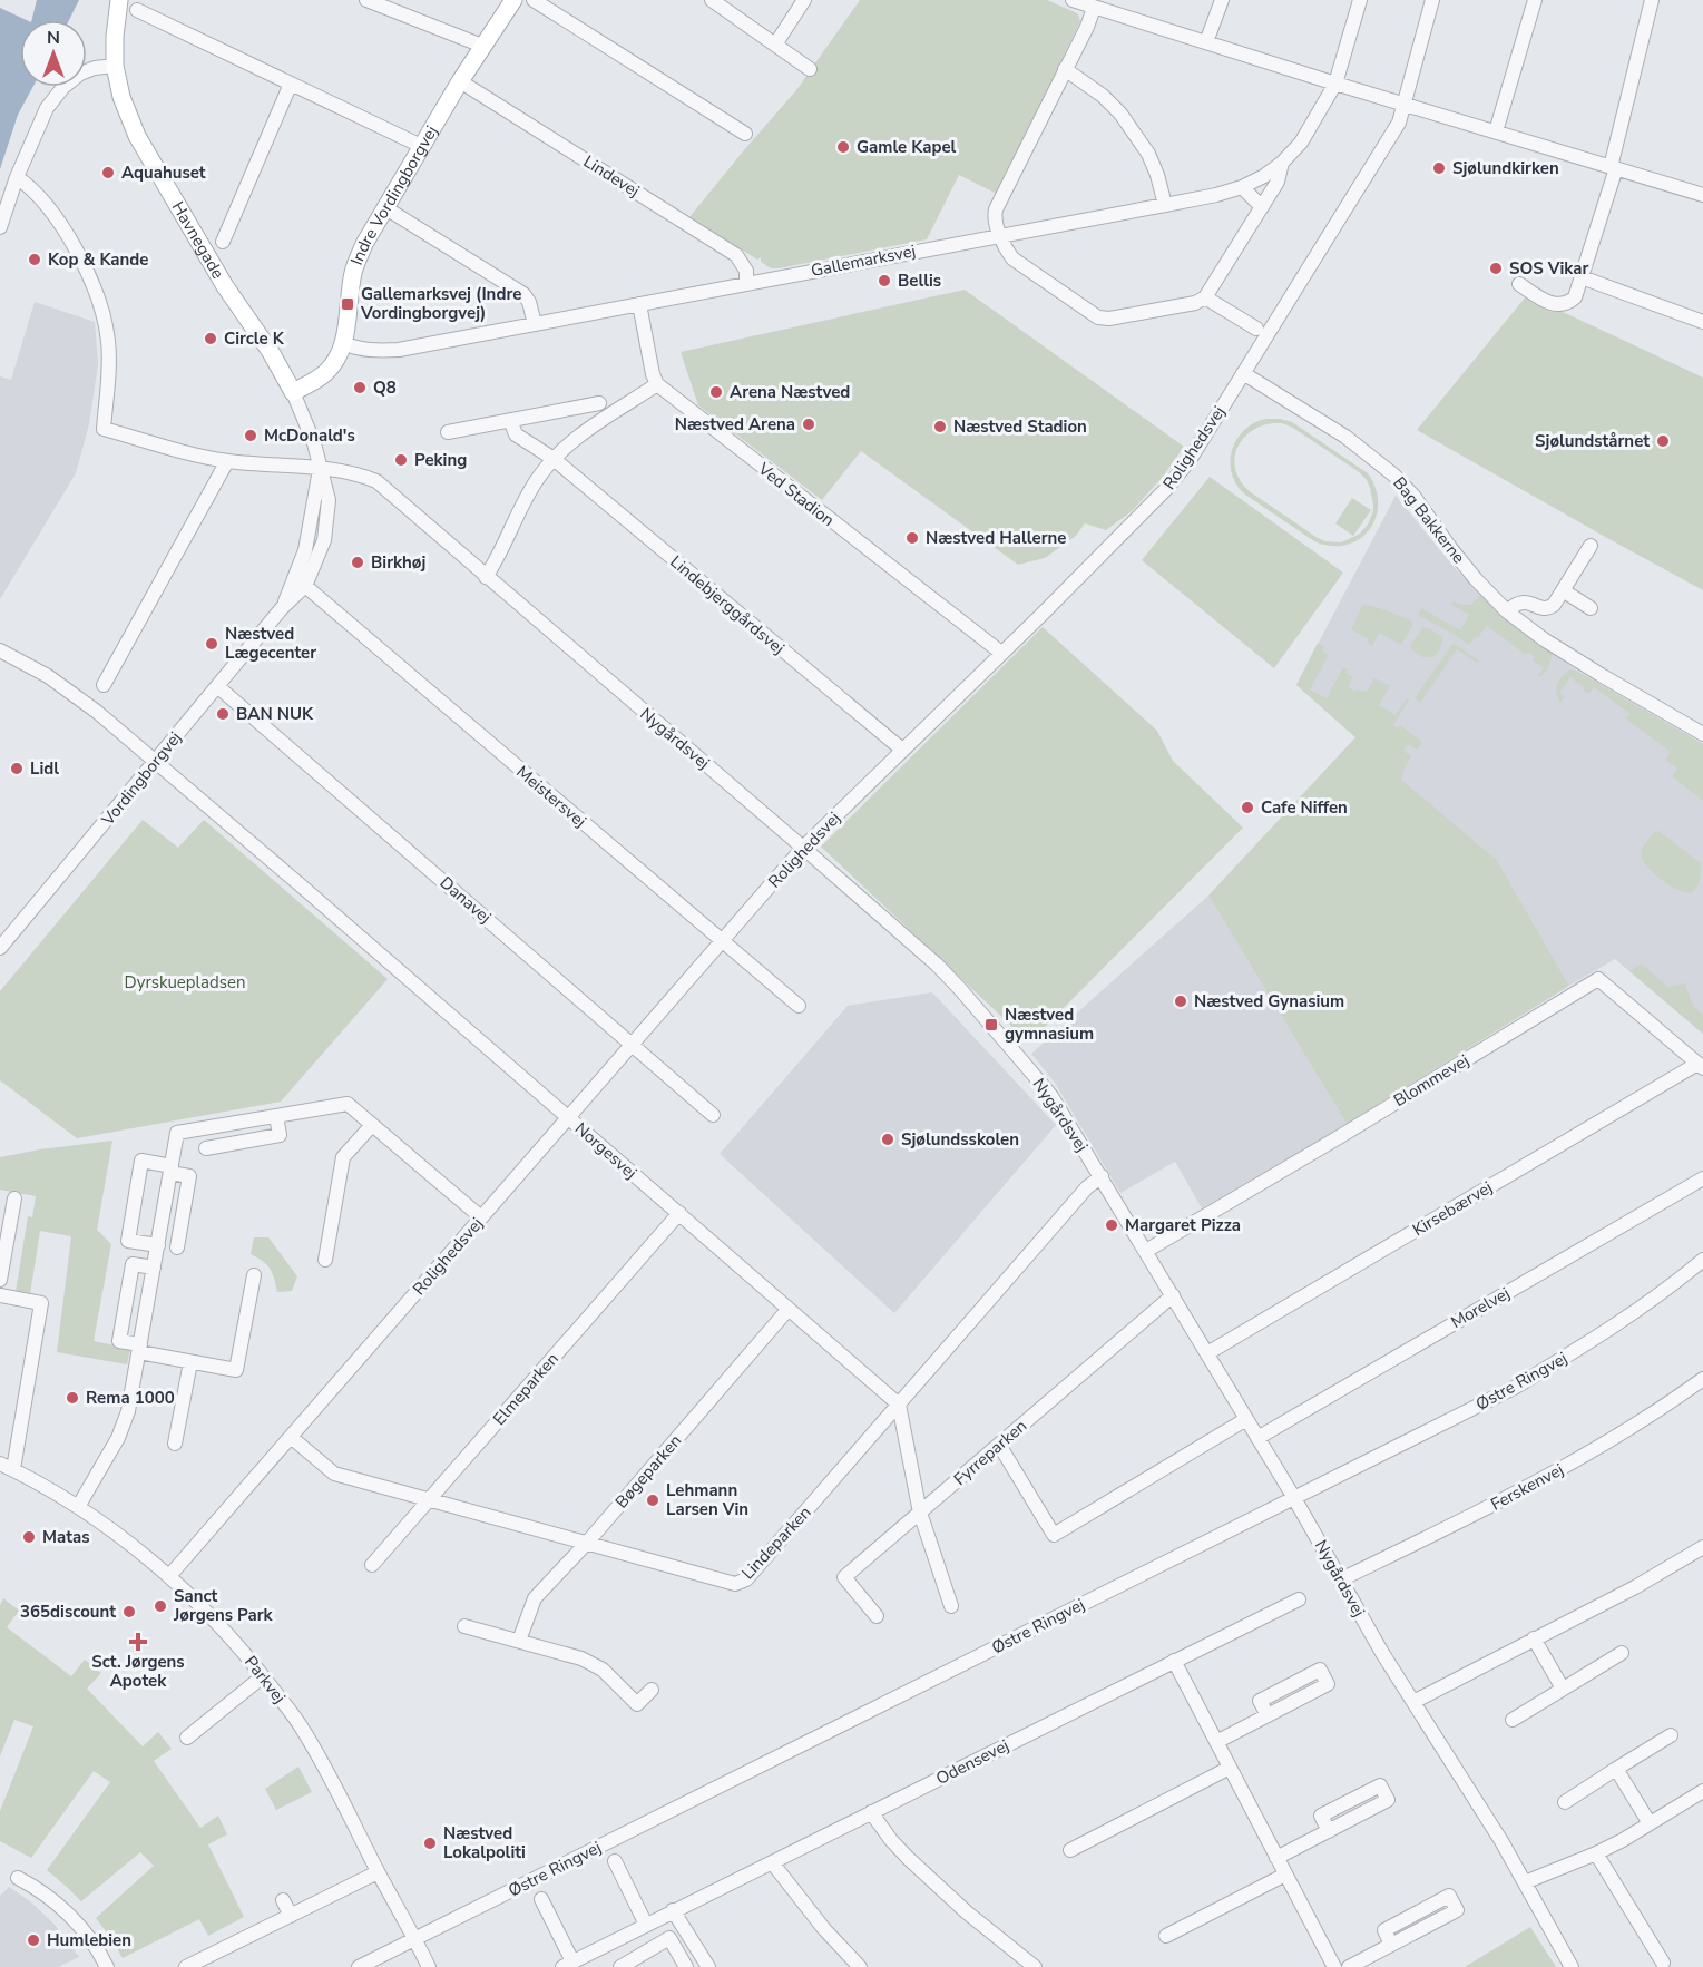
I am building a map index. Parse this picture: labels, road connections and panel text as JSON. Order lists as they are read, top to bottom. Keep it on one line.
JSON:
{"streets":{"main road":["Indre Vordingborgvej","Havnegade"],"street":["Lindevej","Gallemarksvej","Rolighedsvej","Ved Stadion","Bag Bakkerne","Lindebjerggårdsvej","Nygårdsvej","Vordingborgvej","Meistersvej","Danavej","Blommevej","Norgesvej","Kirsebærvej","Morelvej","Østre Ringvej","Elmeparken","Fyrreparken","Bøgeparken","Ferskenvej","Lindeparken","Parkvej","Odensevej"]},"crossings":[["Lindevej","Indre Vordingborgvej"],["Lindevej","Gallemarksvej"],["Indre Vordingborgvej","Havnegade"],["Indre Vordingborgvej","Gallemarksvej"],["Indre Vordingborgvej","Vordingborgvej"],["Havnegade","Vordingborgvej"],["Rolighedsvej","Ved Stadion"],["Rolighedsvej","Bag Bakkerne"],["Rolighedsvej","Lindebjerggårdsvej"],["Rolighedsvej","Nygårdsvej"],["Rolighedsvej","Meistersvej"],["Rolighedsvej","Danavej"],["Rolighedsvej","Norgesvej"],["Rolighedsvej","Lindeparken"],["Rolighedsvej","Parkvej"],["Nygårdsvej","Vordingborgvej"],["Nygårdsvej","Blommevej"],["Nygårdsvej","Kirsebærvej"],["Nygårdsvej","Morelvej"],["Nygårdsvej","Østre Ringvej"],["Nygårdsvej","Fyrreparken"],["Nygårdsvej","Ferskenvej"],["Nygårdsvej","Lindeparken"],["Vordingborgvej","Meistersvej"],["Vordingborgvej","Danavej"],["Vordingborgvej","Norgesvej"],["Blommevej","Kirsebærvej"],["Norgesvej","Elmeparken"],["Norgesvej","Bøgeparken"],["Norgesvej","Lindeparken"],["Østre Ringvej","Parkvej"],["Elmeparken","Lindeparken"],["Bøgeparken","Lindeparken"]],"parks":["Dyrskuepladsen"],"places":{"other":["Gamle Kapel","Sjølundkirken","Aquahuset","Kop & Kande","SOS Vikar","Bellis","Circle K","Q8","Arena Næstved","Næstved Arena","Næstved Stadion","McDonald's","Sjølundstårnet","Peking","Næstved Hallerne","Birkhøj","Næstved Lægecenter","BAN NUK","Lidl","Cafe Niffen","Næstved Gynasium","Sjølundsskolen","Margaret Pizza","Rema 1000","Lehmann Larsen Vin","Matas","Sanct Jørgens Park","365discount","Næstved Lokalpoliti","Humlebien"],"transit":["Gallemarksvej (Indre Vordingborgvej)","Næstved gymnasium"],"health":["Sct. Jørgens Apotek"]},"north":"top"}
